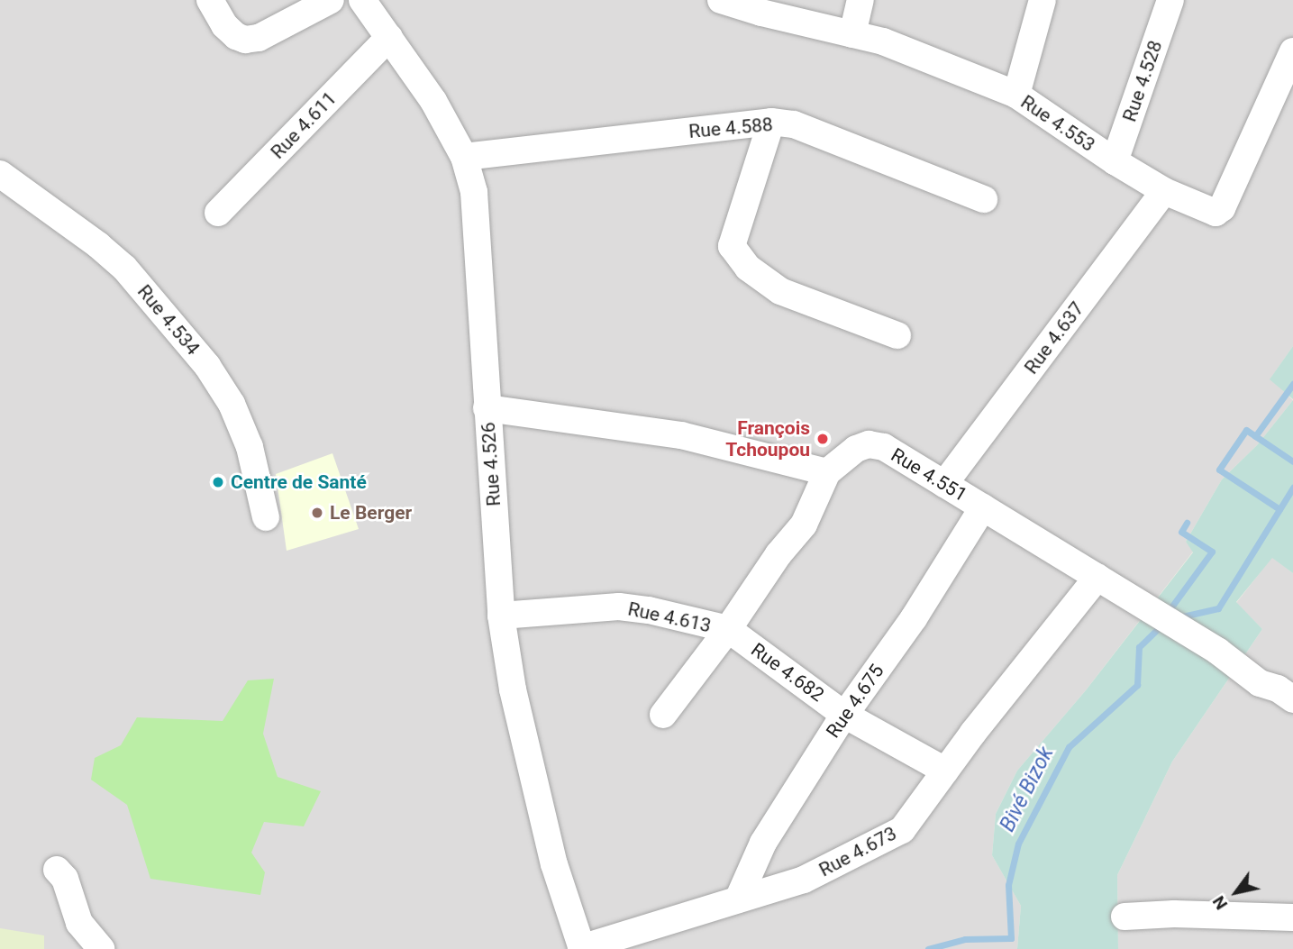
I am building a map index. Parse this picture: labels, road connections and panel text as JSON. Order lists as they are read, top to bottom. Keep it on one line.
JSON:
{"streets":{"street":["Rue 4.528","Rue 4.553","Rue 4.611","Rue 4.588","Rue 4.534","Rue 4.637","Rue 4.526","Rue 4.551","Rue 4.613","Rue 4.682","Rue 4.675","Rue 4.673"]},"crossings":[["Rue 4.528","Rue 4.553"],["Rue 4.553","Rue 4.637"],["Rue 4.611","Rue 4.526"],["Rue 4.588","Rue 4.526"],["Rue 4.637","Rue 4.551"],["Rue 4.526","Rue 4.613"],["Rue 4.526","Rue 4.673"],["Rue 4.551","Rue 4.613"],["Rue 4.551","Rue 4.675"],["Rue 4.551","Rue 4.673"],["Rue 4.613","Rue 4.682"],["Rue 4.682","Rue 4.675"],["Rue 4.682","Rue 4.673"],["Rue 4.675","Rue 4.673"]],"water":["Bivé Bizok"],"places":["François Tchoupou","Centre de Santé","Le Berger"],"north":"bottom left"}
